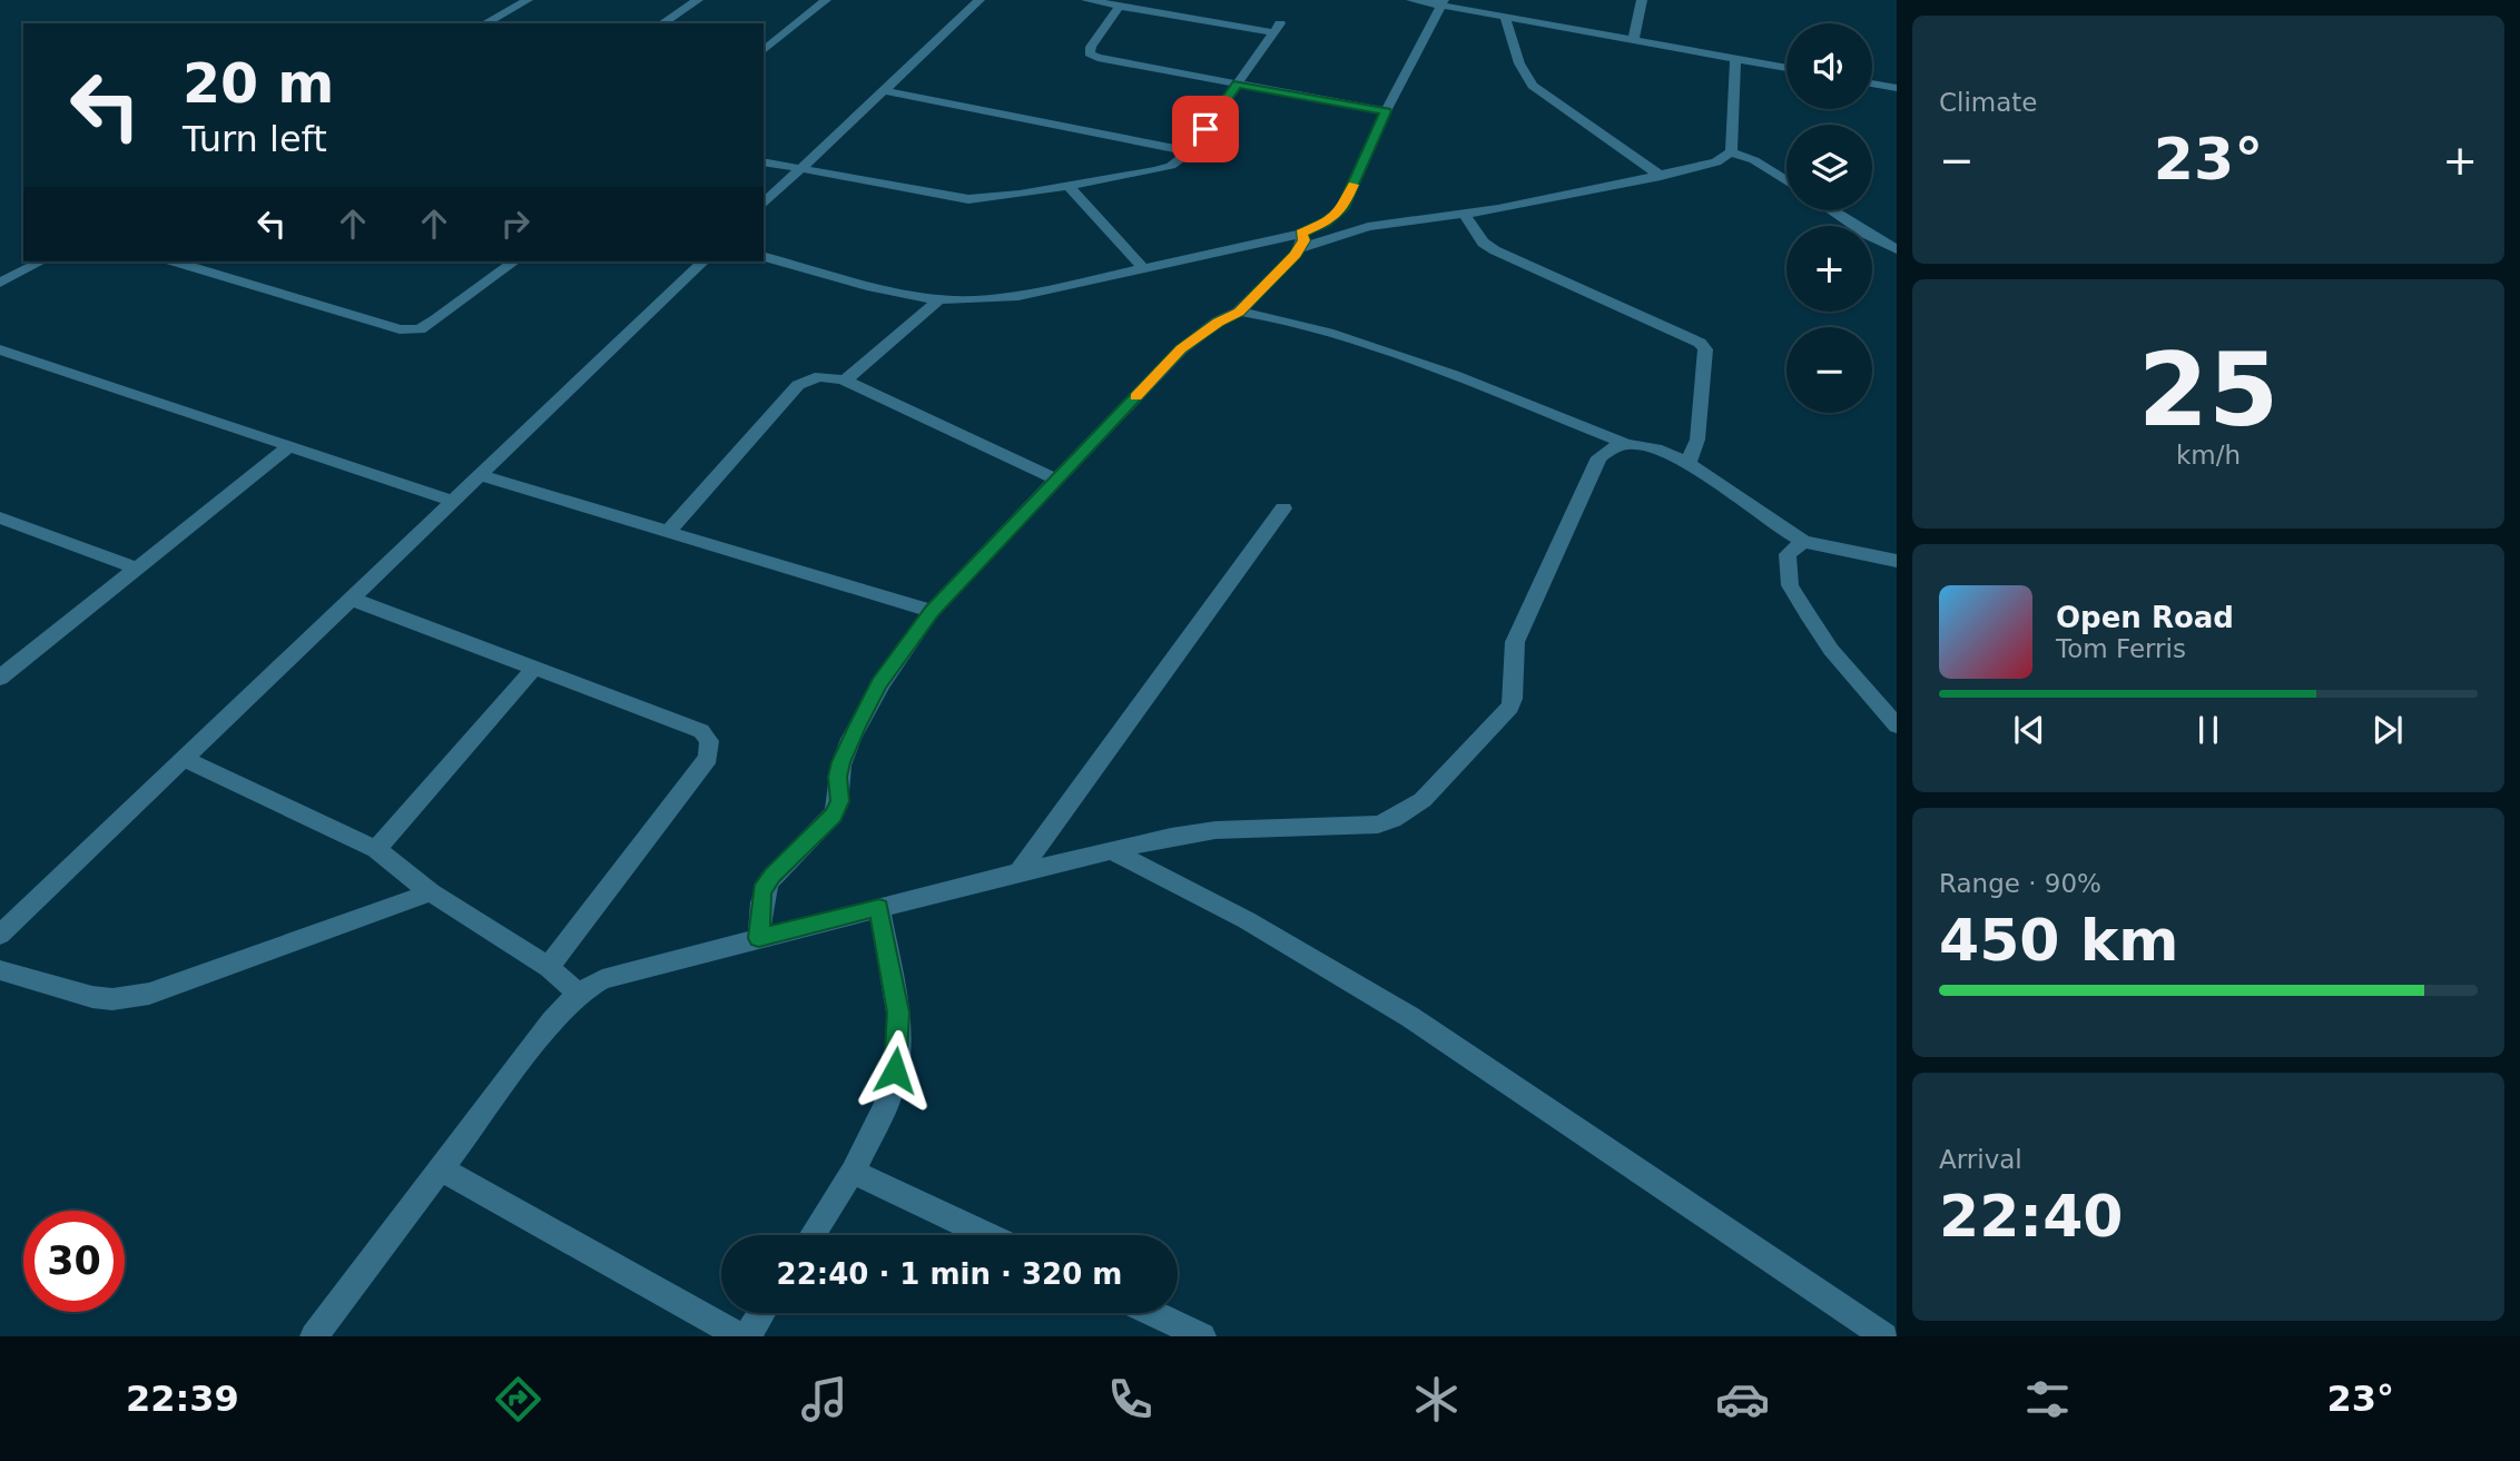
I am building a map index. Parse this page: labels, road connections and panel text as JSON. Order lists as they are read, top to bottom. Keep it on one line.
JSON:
{"page":{"tile":["Climate",["25","km/h"],["Range · 90%","450 km"],["Arrival","22:40"]],"map_buttons":["+","−"],"turn":["20 m","Turn left"],"heat":["−","23°","+"],"song":["Open Road","Tom Ferris"],"limit":"30","trip":"22:40 · 1 min · 320 m","tabs":["22:39","23°"]}}
